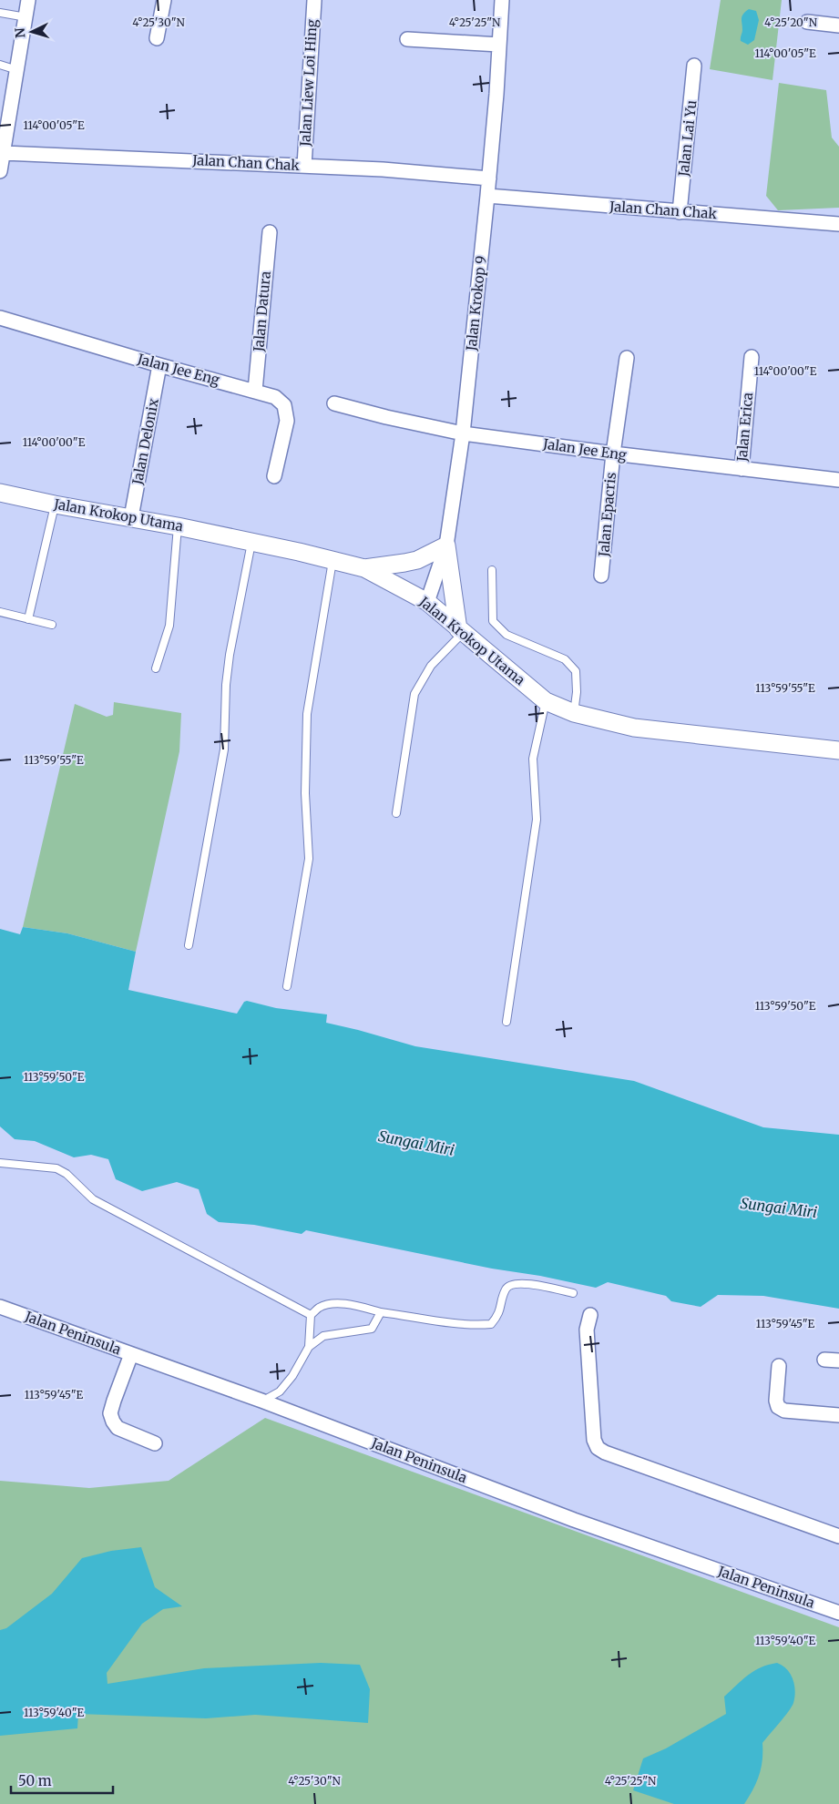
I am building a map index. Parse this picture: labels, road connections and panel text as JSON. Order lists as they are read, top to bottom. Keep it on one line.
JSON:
{"streets":{"street":["Jalan Liew Loi Hing","Jalan Lai Yu","Jalan Chan Chak","Jalan Krokop 9","Jalan Datura","Jalan Jee Eng","Jalan Erica","Jalan Delonix","Jalan Epacris","Jalan Krokop Utama","Jalan Peninsula"]},"crossings":[["Jalan Liew Loi Hing","Jalan Chan Chak"],["Jalan Lai Yu","Jalan Chan Chak"],["Jalan Chan Chak","Jalan Krokop 9"],["Jalan Krokop 9","Jalan Jee Eng"],["Jalan Krokop 9","Jalan Krokop Utama"],["Jalan Datura","Jalan Jee Eng"],["Jalan Jee Eng","Jalan Erica"],["Jalan Jee Eng","Jalan Delonix"],["Jalan Jee Eng","Jalan Epacris"],["Jalan Delonix","Jalan Krokop Utama"]],"water":["Sungai Miri"],"scale_bar":"50 m","north":"left","coordinates":["4°25'30\"N","4°25'25\"N","4°25'20\"N","114°00'05\"E","114°00'00\"E","113°59'55\"E","113°59'50\"E","113°59'45\"E","113°59'40\"E"]}
